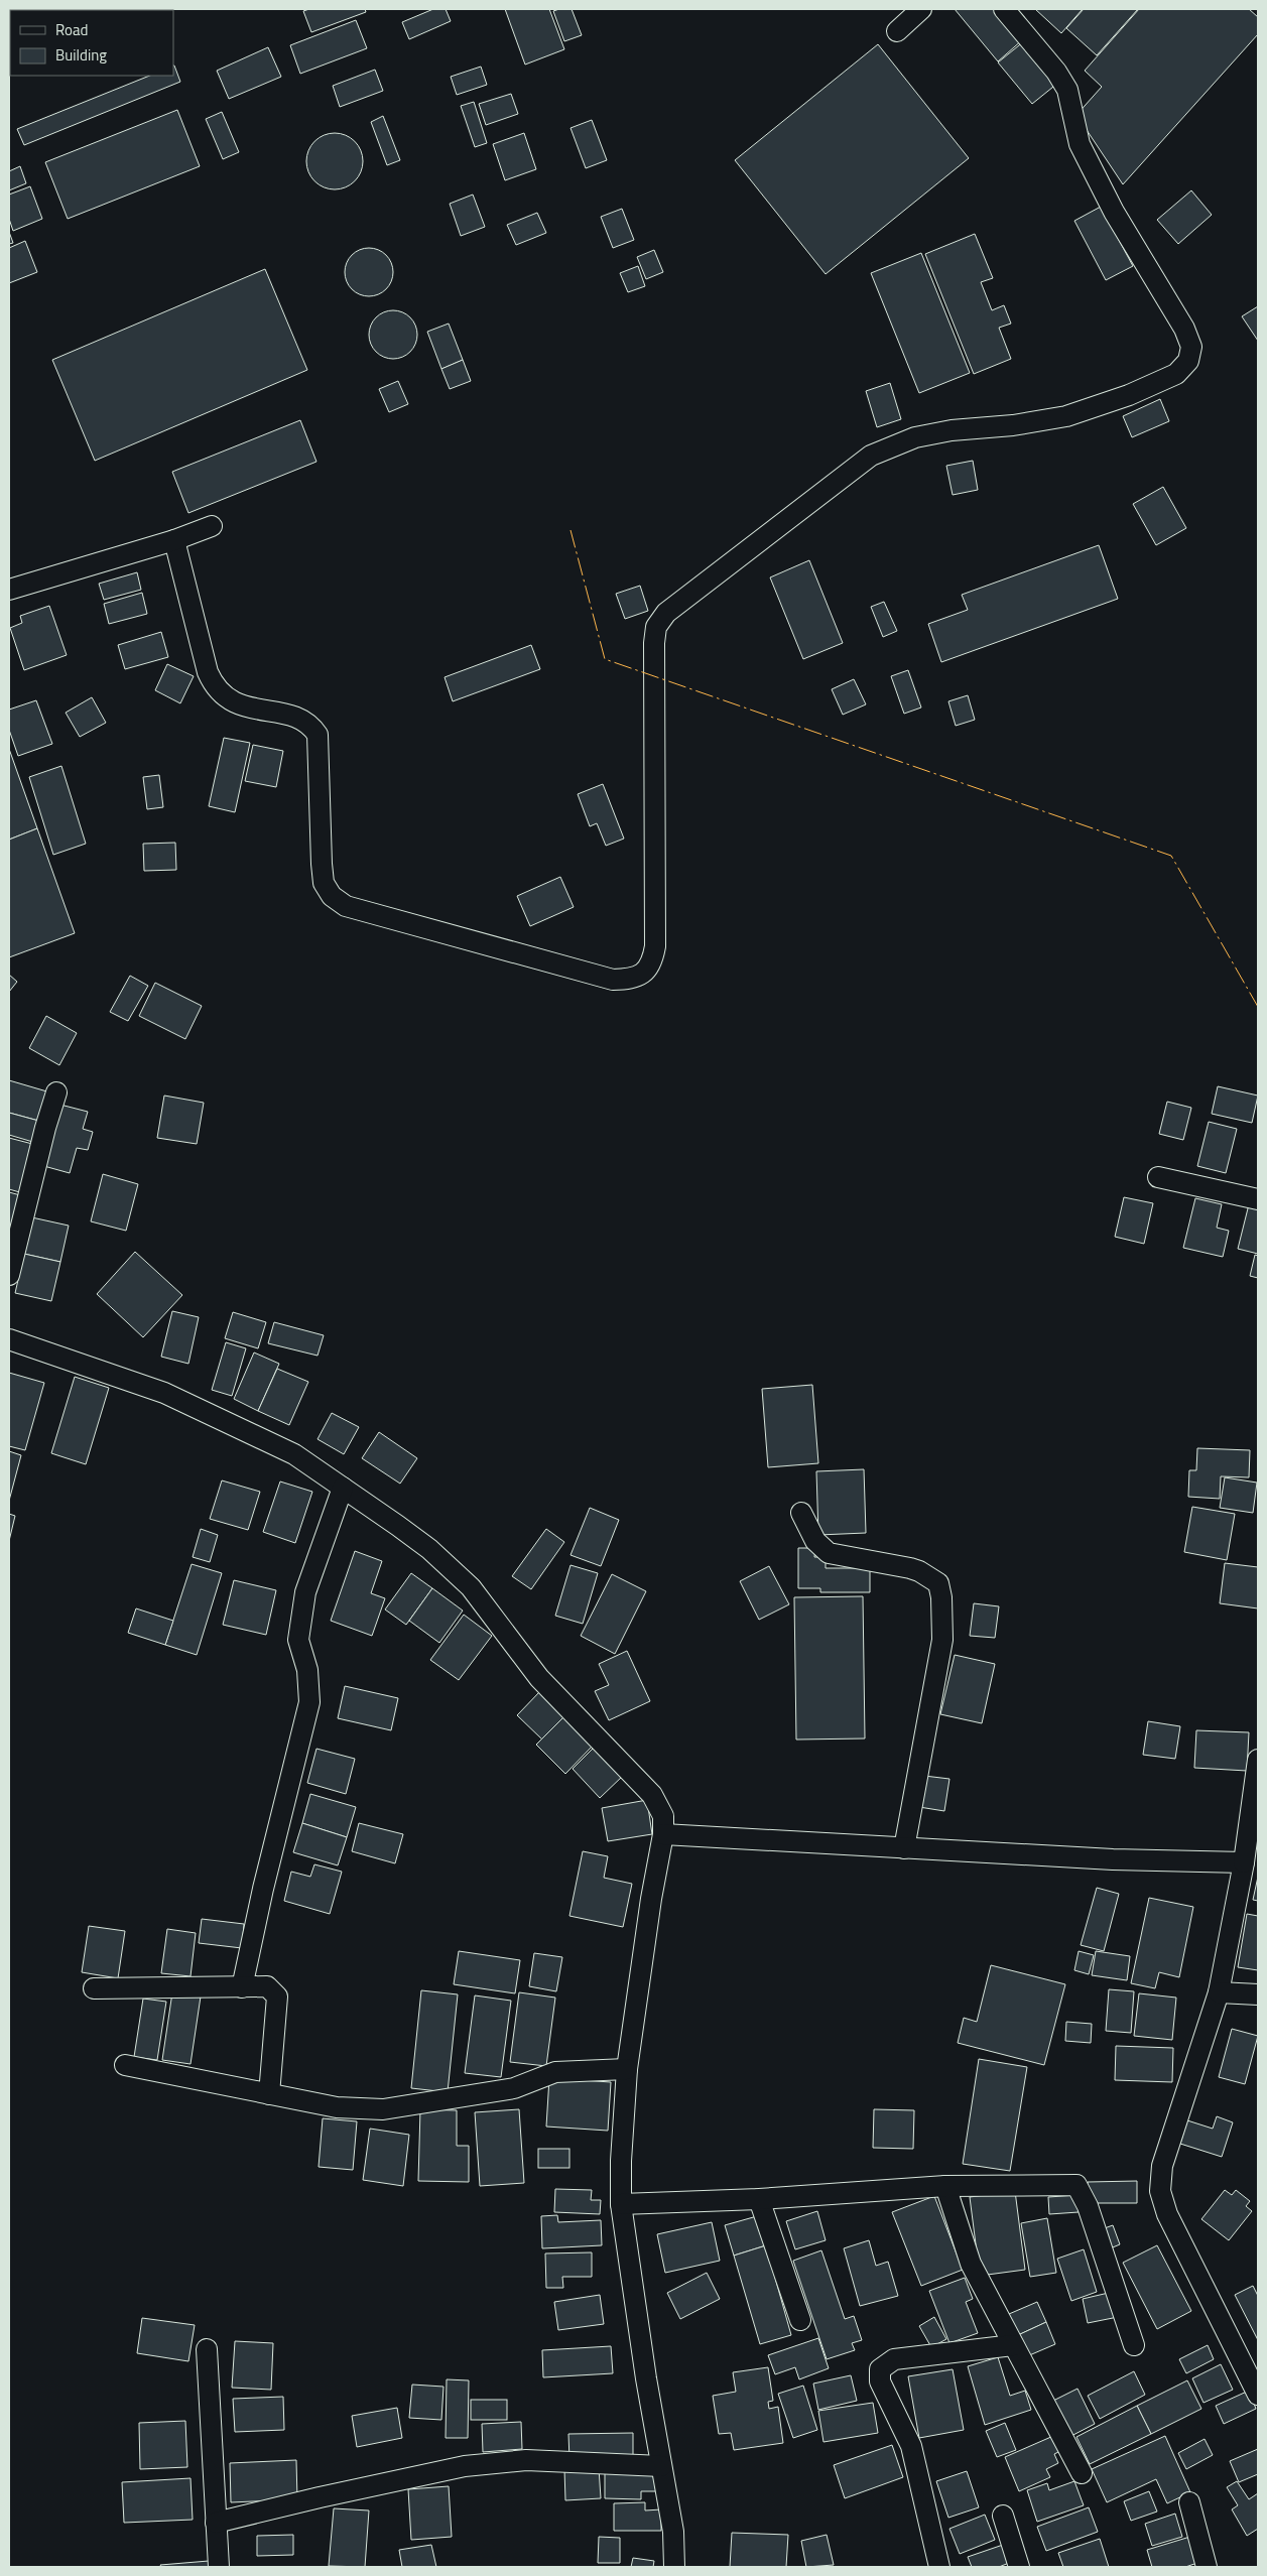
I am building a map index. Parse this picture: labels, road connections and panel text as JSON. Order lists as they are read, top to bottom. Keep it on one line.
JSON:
{"legend":["Road","Building"]}
